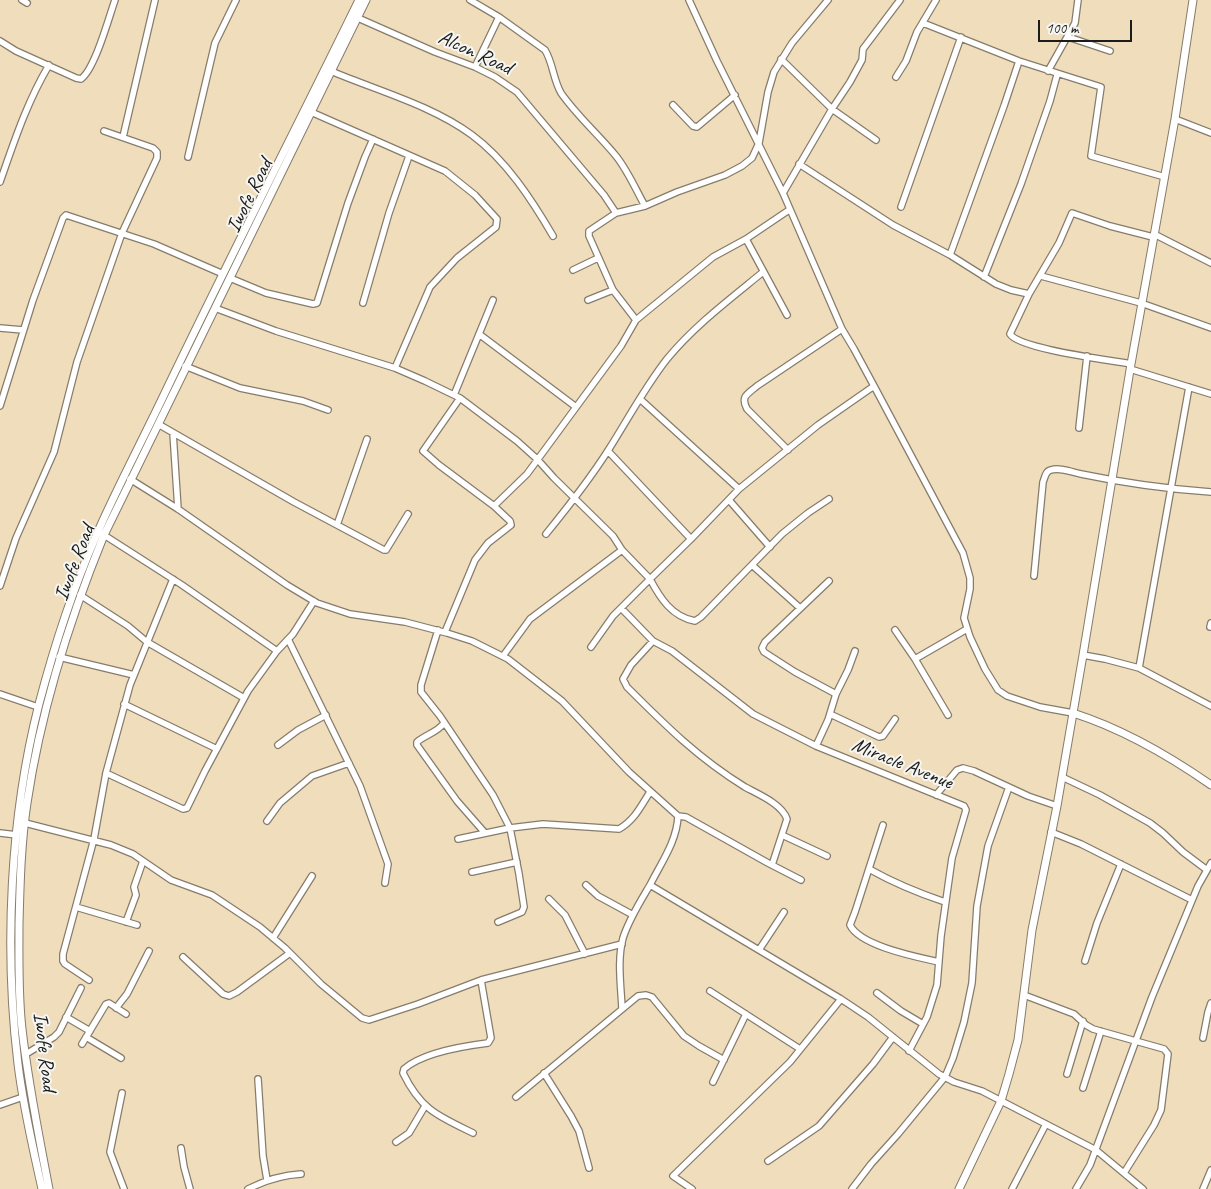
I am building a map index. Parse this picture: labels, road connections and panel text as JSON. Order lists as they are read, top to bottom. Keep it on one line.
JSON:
{"streets":{"street":["Alcon Road","Iwofe Road","Miracle Avenue"]},"crossings":[["Alcon Road","Iwofe Road"]],"scale_bar":"100 m"}
